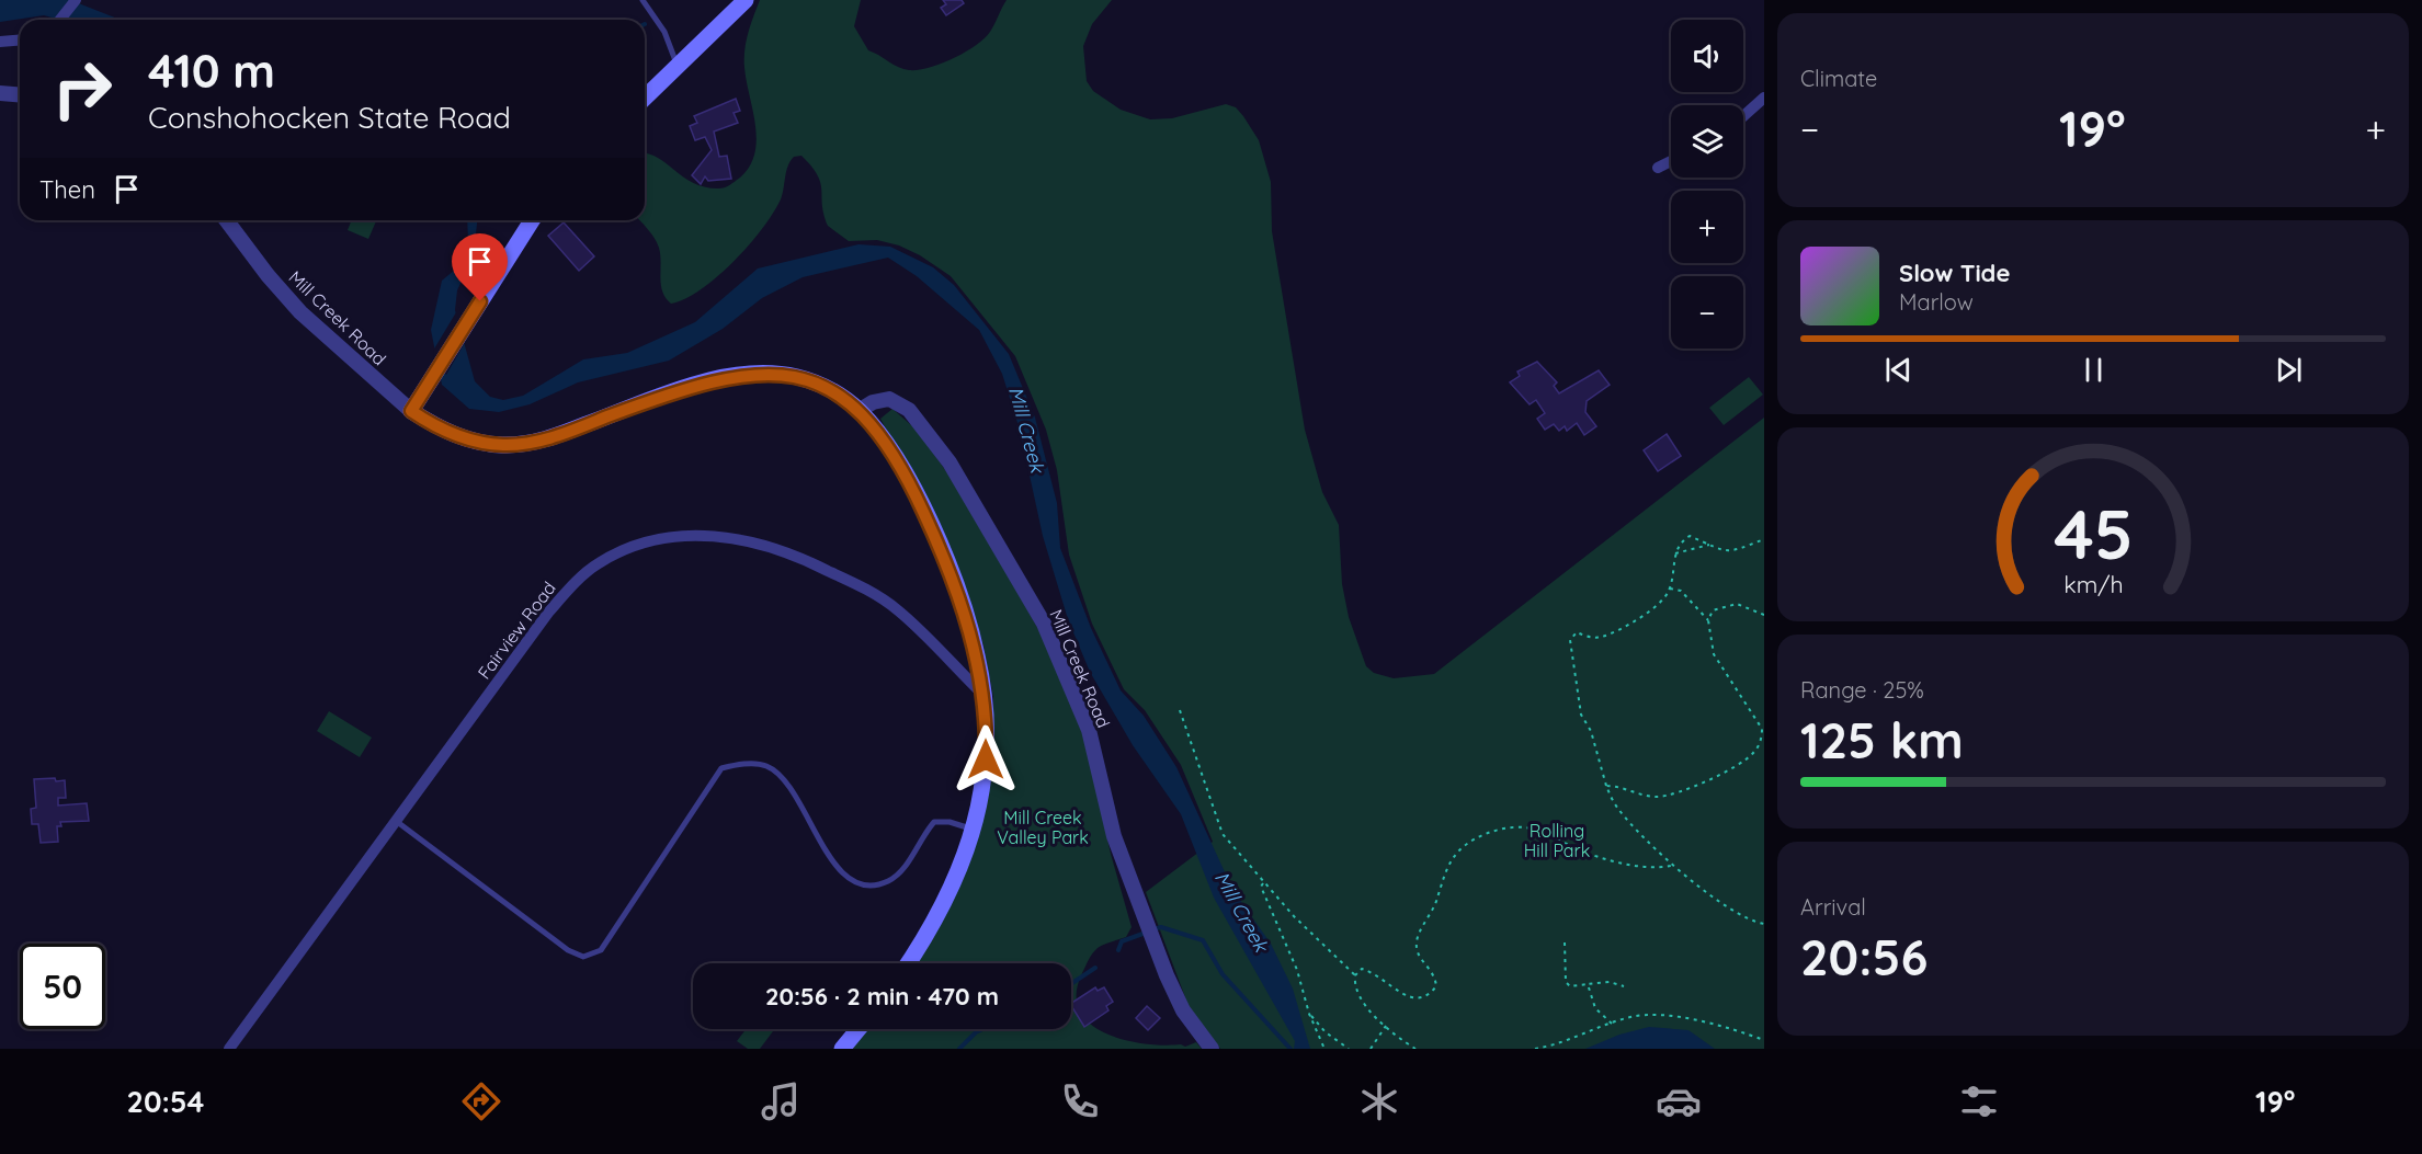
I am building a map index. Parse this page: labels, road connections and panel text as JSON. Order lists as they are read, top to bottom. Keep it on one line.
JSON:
{"streets":{"street":["Mill Creek Road","Fairview Road"]},"water":["Mill Creek"],"parks":["Mill Creek Valley Park","Rolling Hill Park"],"page":{"tile":["Climate",["Range · 25%","125 km"],["Arrival","20:56"]],"map_buttons":["+","−"],"turn":["410 m","Conshohocken State Road"],"heat":["−","19°","+"],"then":"Then","song":["Slow Tide","Marlow"],"limit":"50","trip":"20:56 · 2 min · 470 m","tabs":["20:54","19°"],"gauge":["45","km/h"]}}
